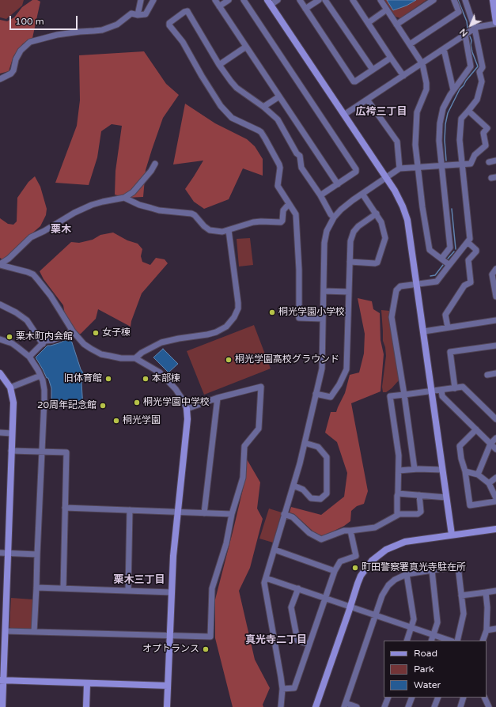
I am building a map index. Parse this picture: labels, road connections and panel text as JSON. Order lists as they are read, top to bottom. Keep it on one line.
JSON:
{"districts":["広袴三丁目","栗木","栗木三丁目","真光寺二丁目"],"places":["桐光学園小学校","女子棟","栗木町内会館","桐光学園高校グラウンド","旧体育館","本部棟","桐光学園中学校","20周年記念館","桐光学園","町田警察署真光寺駐在所","オプトランス"],"legend":["Road","Park","Water"],"scale_bar":"100 m","north":"bottom left"}
